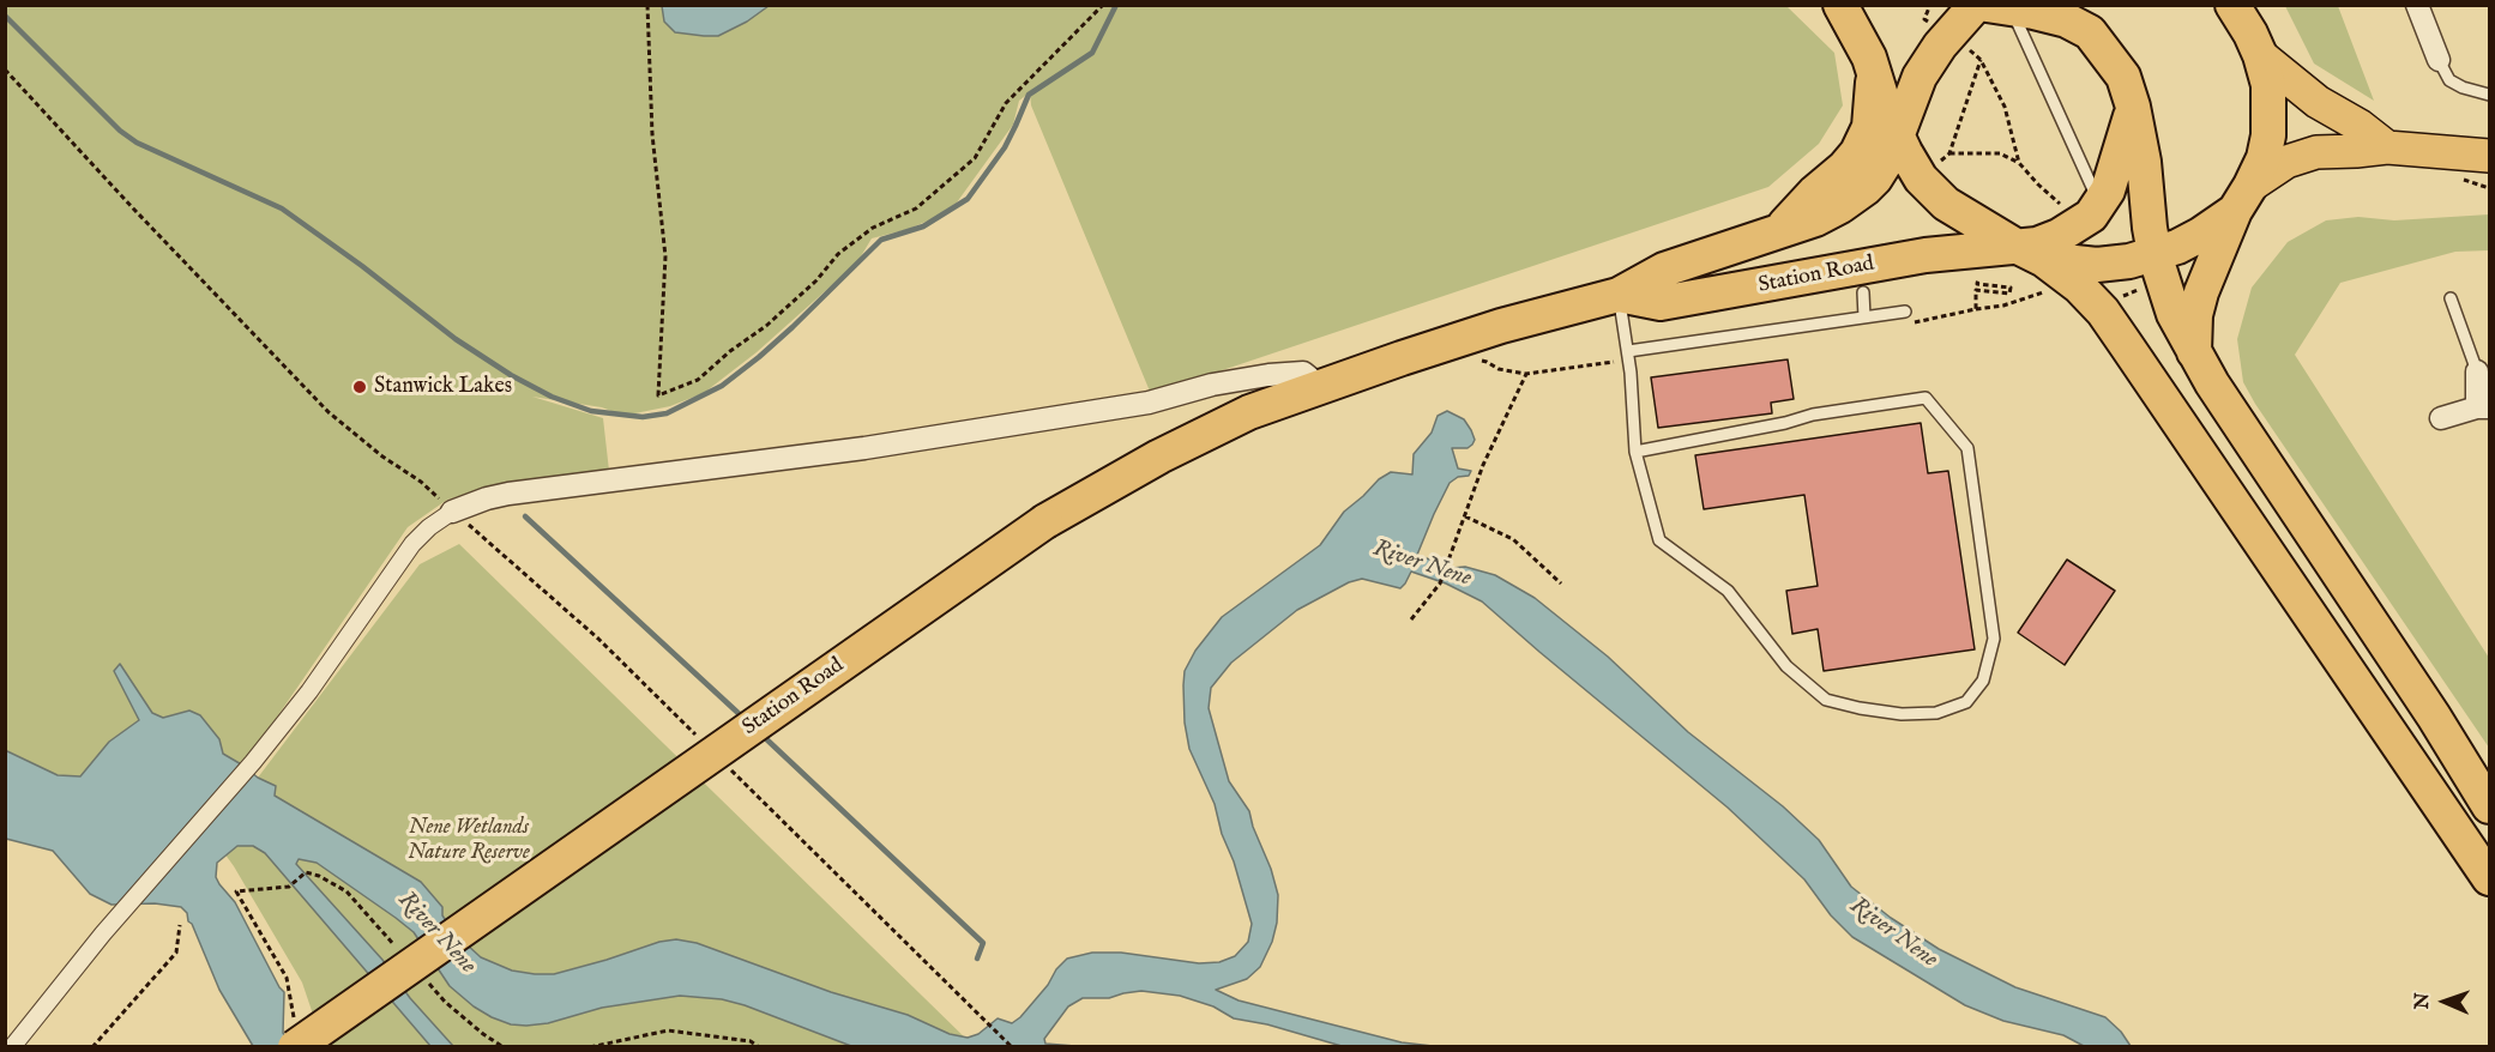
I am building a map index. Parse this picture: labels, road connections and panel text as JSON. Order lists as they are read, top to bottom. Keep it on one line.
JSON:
{"streets":{"highway":["Station Road"]},"water":["River Nene"],"parks":["Nene Wetlands Nature Reserve"],"places":["Stanwick Lakes"],"north":"left"}
